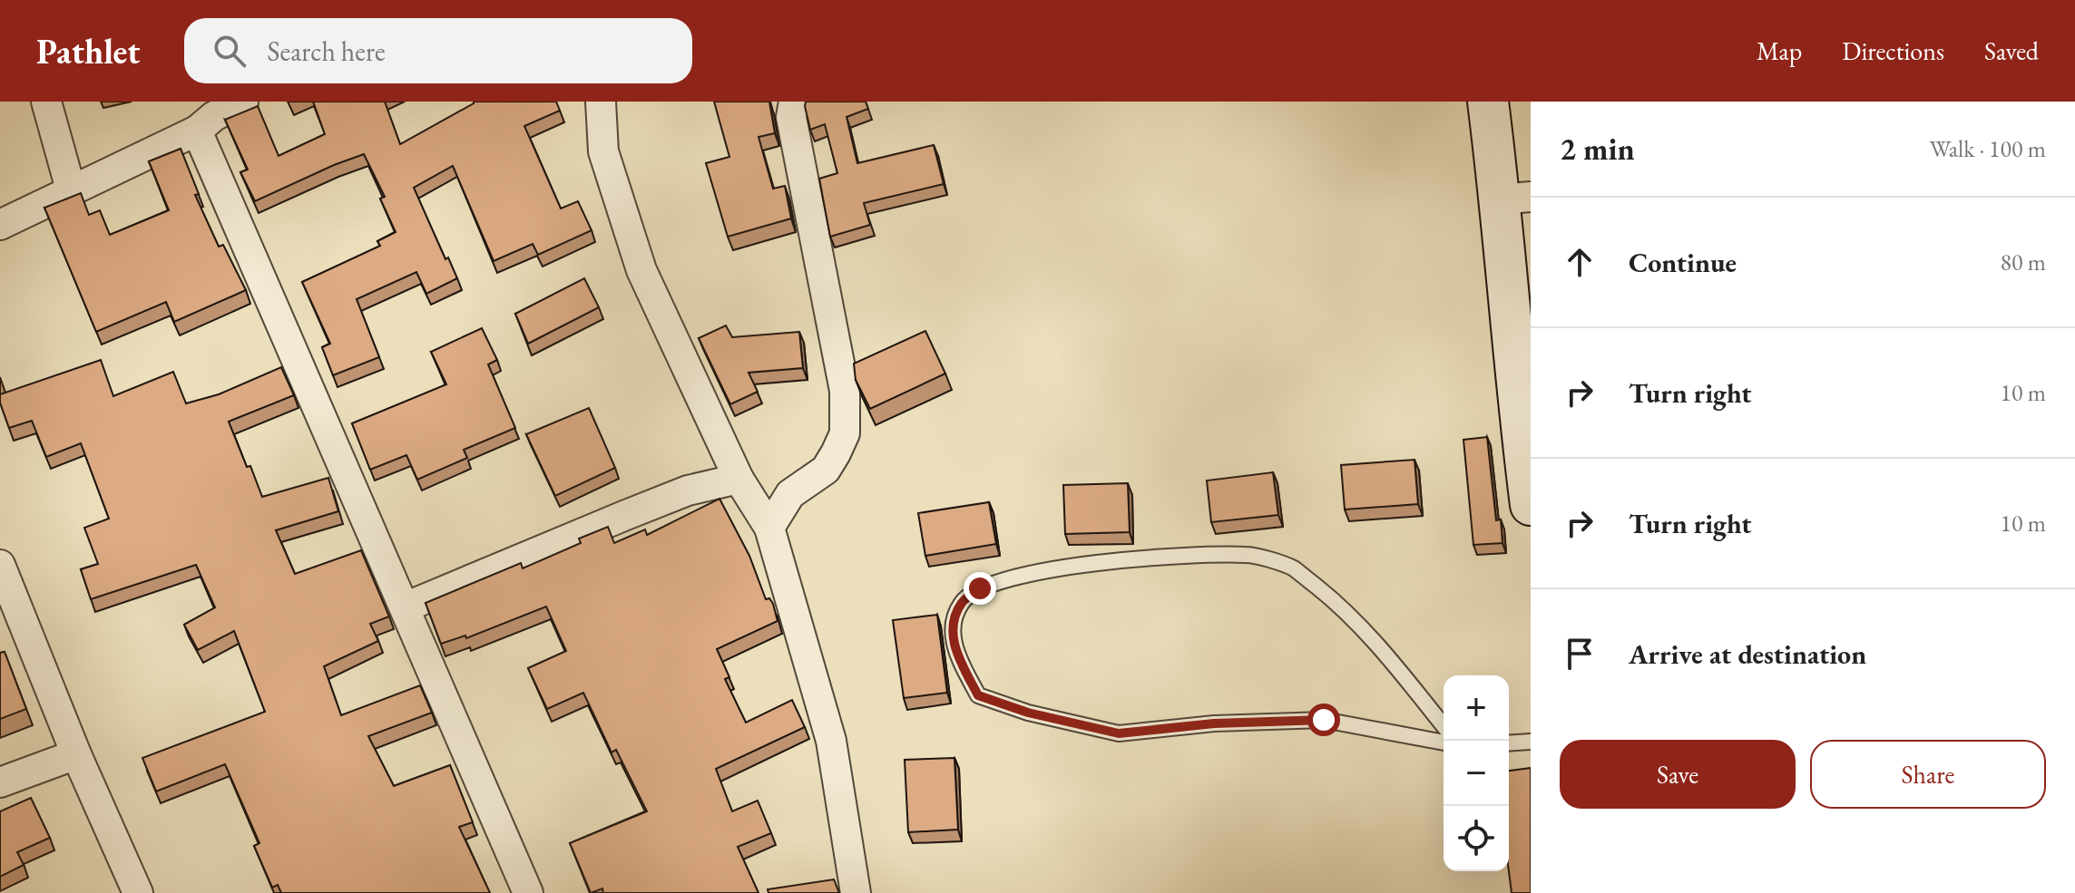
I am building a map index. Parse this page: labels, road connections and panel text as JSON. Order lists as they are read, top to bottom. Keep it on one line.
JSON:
{"page":{"header":"Pathlet","search":"Search here","nav":["Map","Directions","Saved"],"heading":["2 min","Walk · 100 m"],"list":[["Continue","80 m"],["Turn right","10 m"],["Turn right","10 m"],"Arrive at destination"],"map_buttons":["+","−"],"buttons":["Save","Share"]}}
